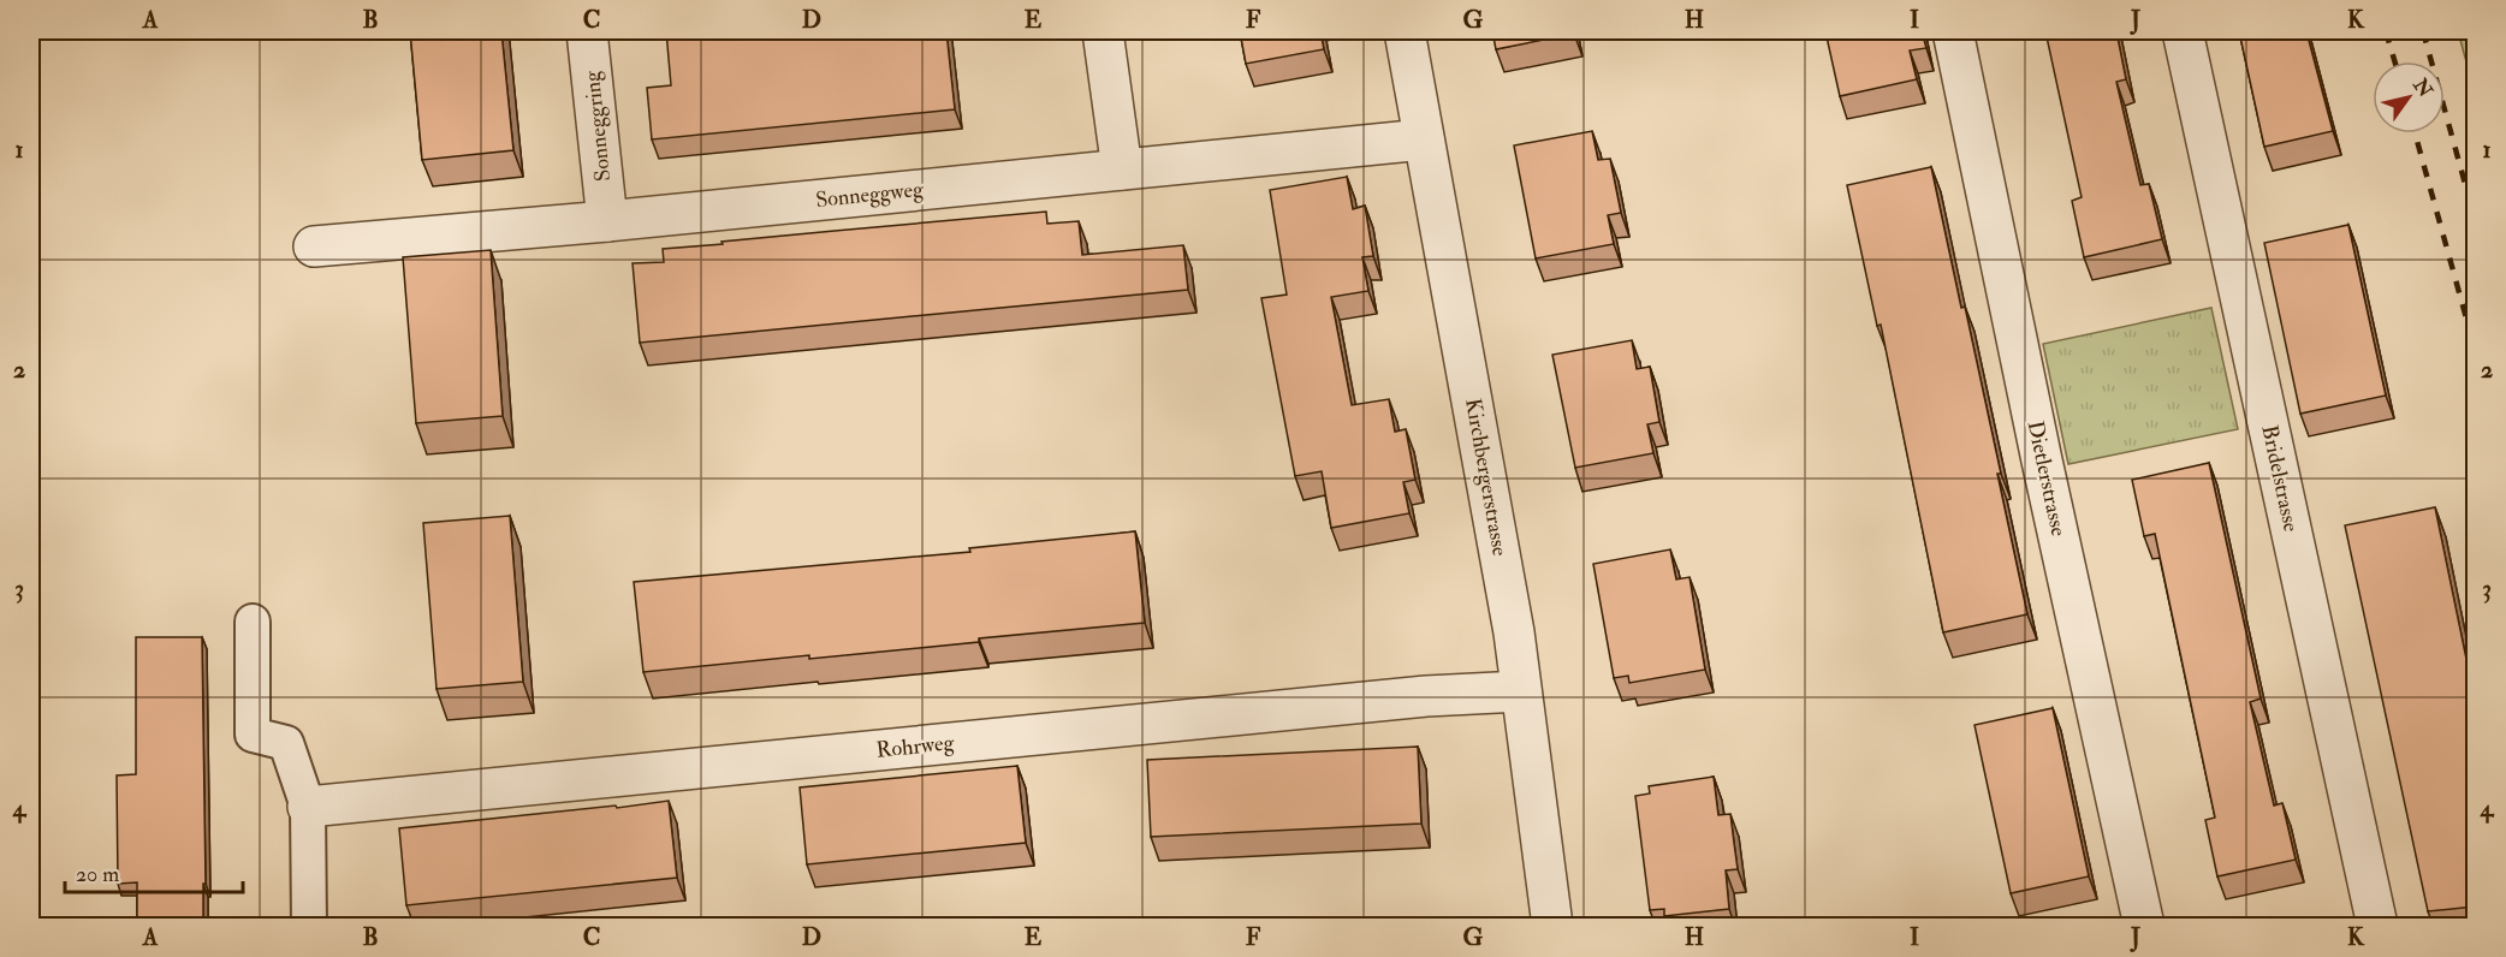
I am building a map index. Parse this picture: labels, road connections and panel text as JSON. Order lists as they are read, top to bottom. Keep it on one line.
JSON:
{"streets":{"street":["Sonneggring","Sonneggweg","Kirchbergerstrasse","Dietlerstrasse","Bridelstrasse","Rohrweg"]},"crossings":[["Sonneggring","Sonneggweg"],["Sonneggweg","Kirchbergerstrasse"],["Kirchbergerstrasse","Rohrweg"]],"scale_bar":"20 m","north":"top right","grid":{"columns":["A","B","C","D","E","F","G","H","I","J","K"],"rows":["1","2","3","4"]}}
